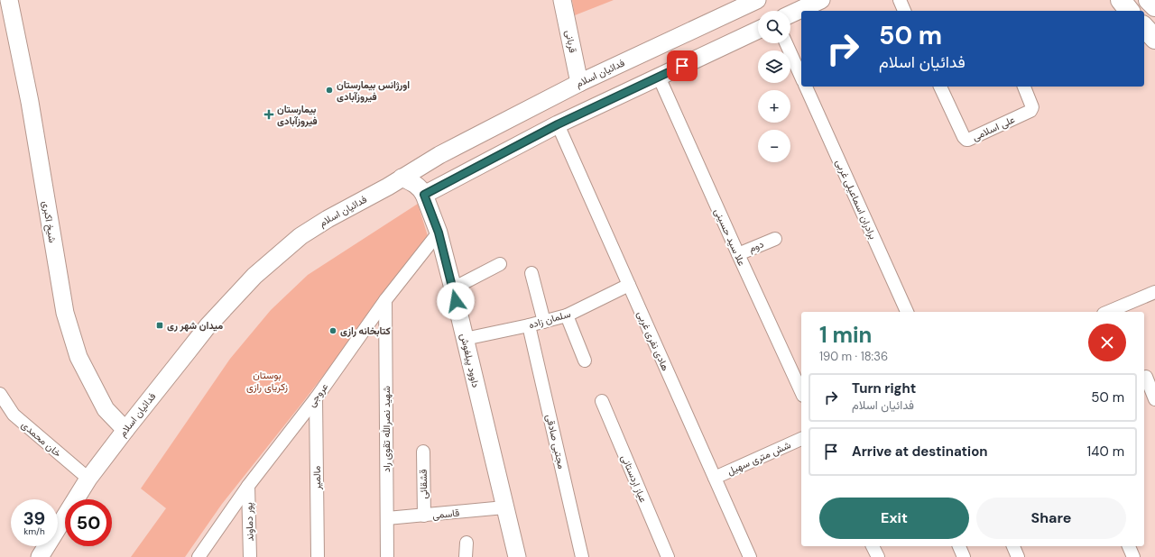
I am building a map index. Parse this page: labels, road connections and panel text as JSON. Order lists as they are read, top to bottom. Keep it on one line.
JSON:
{"streets":{"main road":["قربانی","فدائیان اسلام","شیخ اکبری","داوود پیلغوش"],"street":["علی اسلامی","برادران اسماعیلی غربی","علا سید حسینی","دوم","سلمان زاده","هادی نفری غربی","عروجی","شهید نصرالله تقوی راد","خان محمدی","مجتبی صادقی","شش متری سهیل","مالمیر","عیاز اردستانی","قشقائی","قاسمی","پور دماوند"]},"crossings":[["قربانی","فدائیان اسلام"],["فدائیان اسلام","شیخ اکبری"],["فدائیان اسلام","داوود پیلغوش"],["فدائیان اسلام","خان محمدی"],["علا سید حسینی","دوم"],["سلمان زاده","هادی نفری غربی"],["سلمان زاده","داوود پیلغوش"],["سلمان زاده","مجتبی صادقی"],["هادی نفری غربی","شش متری سهیل"],["داوود پیلغوش","عروجی"],["داوود پیلغوش","قاسمی"],["عروجی","شهید نصرالله تقوی راد"],["عروجی","مالمیر"],["عروجی","پور دماوند"],["شهید نصرالله تقوی راد","قاسمی"],["قشقائی","قاسمی"]],"parks":["بوستان زکریای رازی"],"places":{"other":["اورژانس بیمارستان فیروزآبادی","کتابخانه رازی"],"health":["بیمارستان فیروزآبادی"],"transit":["میدان شهر ری"]},"page":{"map_buttons":["+","−"],"turn":["50 m","فدائیان اسلام"],"heading":["1 min","190 m · 18:36"],"list":[{"name":"Turn right","note":"فدائیان اسلام","value":"50 m"},{"name":"Arrive at destination","value":"140 m"}],"buttons":["Exit","Share"],"speed":"39 km/h","limit":"50"}}
